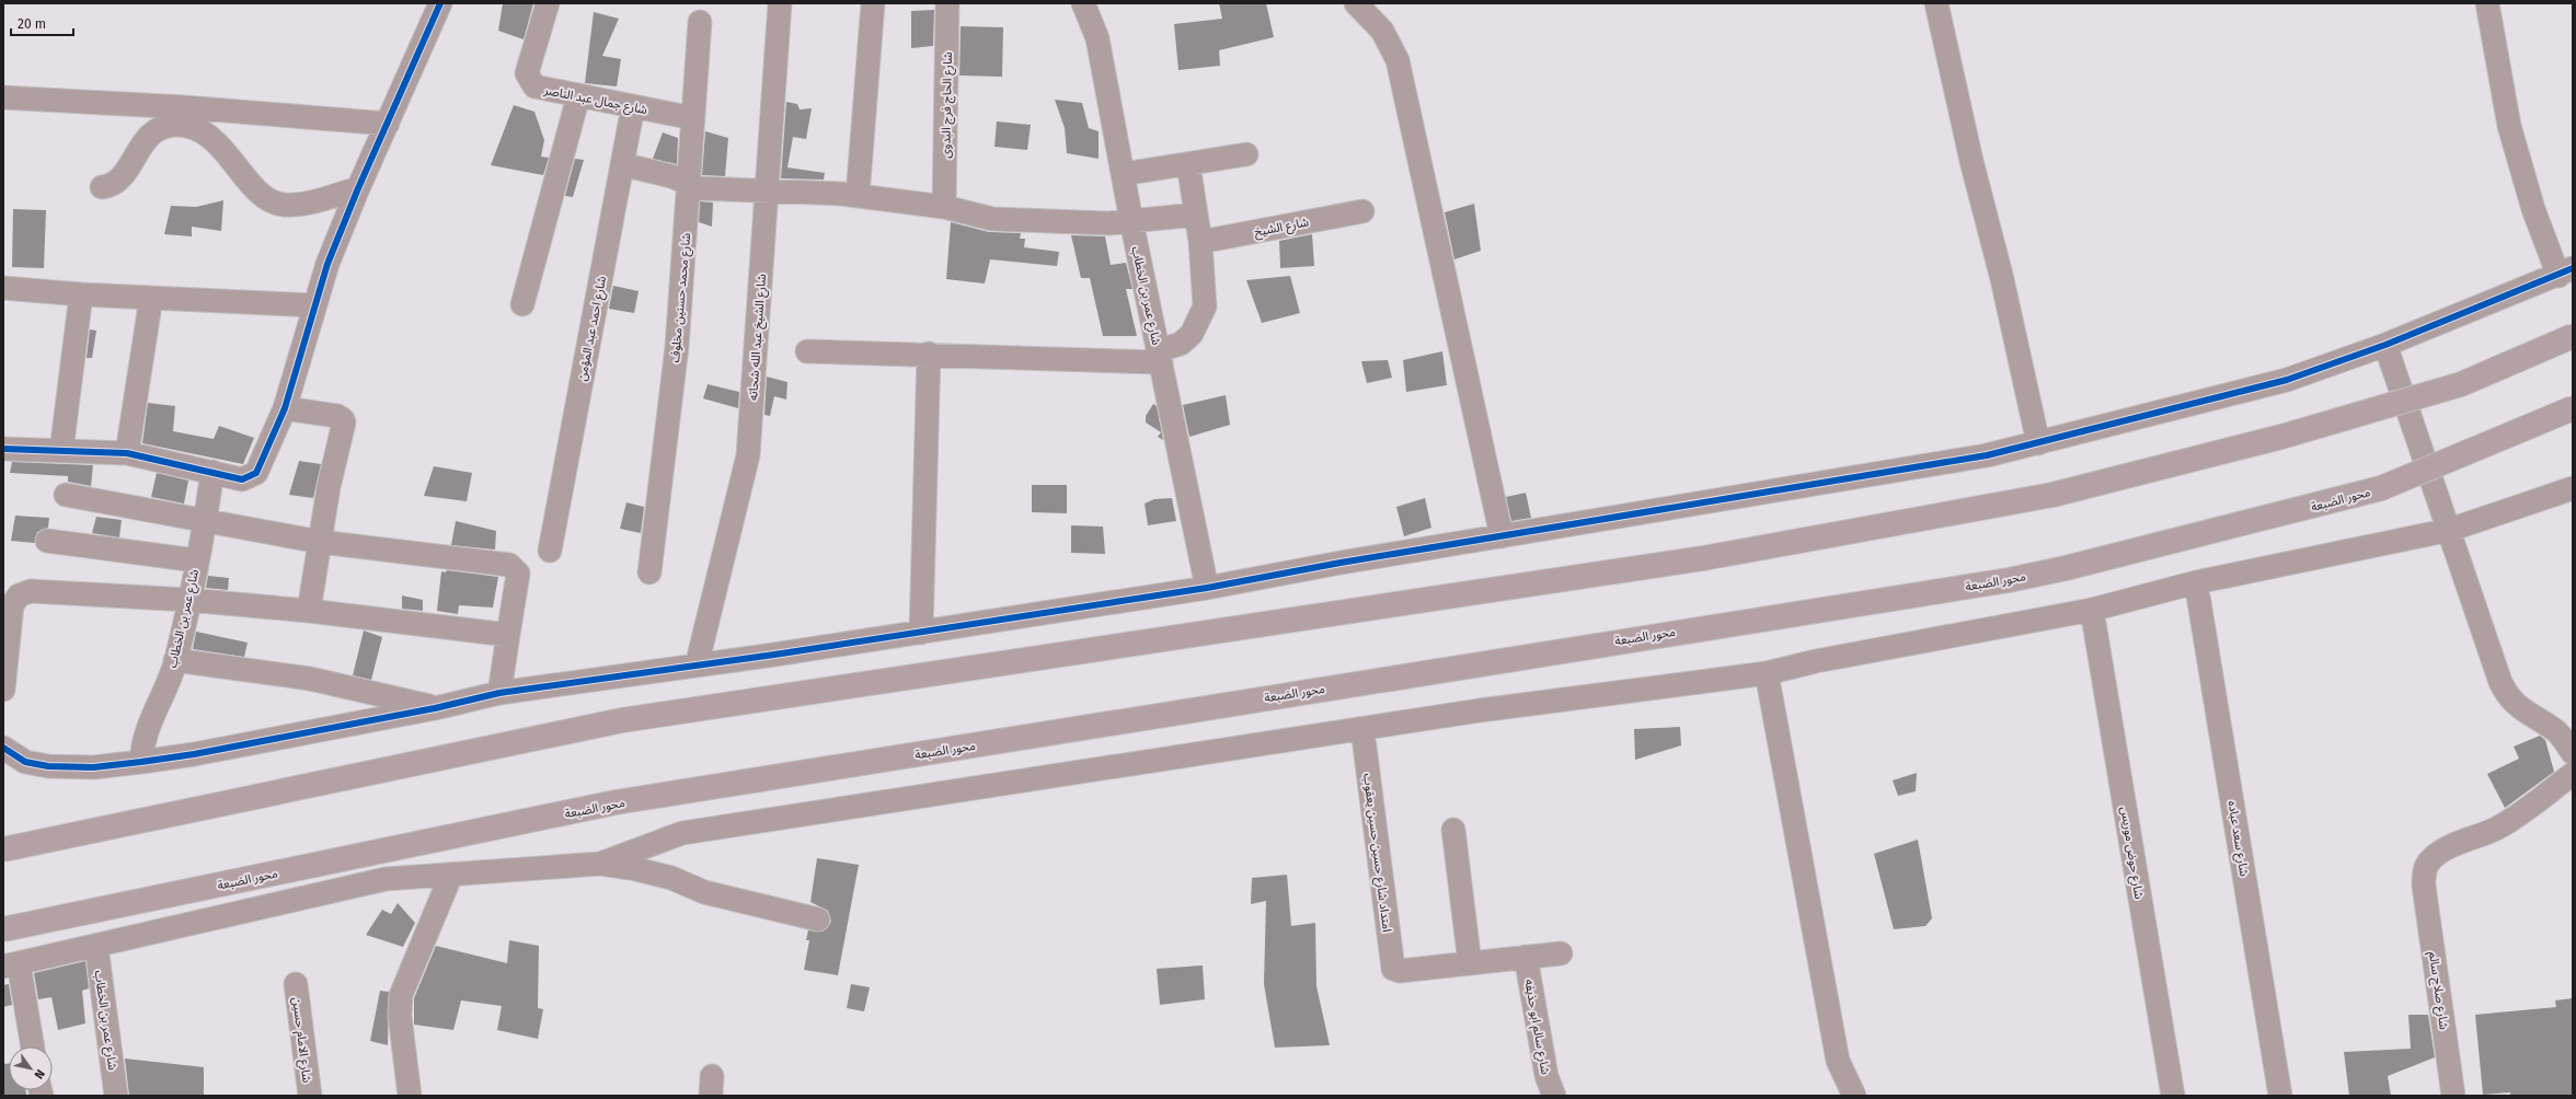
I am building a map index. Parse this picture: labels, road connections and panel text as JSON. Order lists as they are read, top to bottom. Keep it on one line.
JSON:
{"streets":{"highway":["محور الضبعة"],"street":["شارع جمال عبد الناصر","شارع الحاج فرج البدوى","شارع الشيخ","شارع عمر بن الخطاب","شارع محمد حسنين مخلوف","شارع احمد عبد المؤمن","شارع الشيخ عبد الله شحاته","شارع سعد عباده","امتداد شارع حسين حسين يعقوب","شارع حوض موريس","شارع صلاح سالم","شارع سالم ابو حذيفه","شارع الامام حسين"]},"crossings":[["شارع جمال عبد الناصر","شارع محمد حسنين مخلوف"],["شارع جمال عبد الناصر","شارع احمد عبد المؤمن"]],"scale_bar":"20 m","north":"bottom right"}
